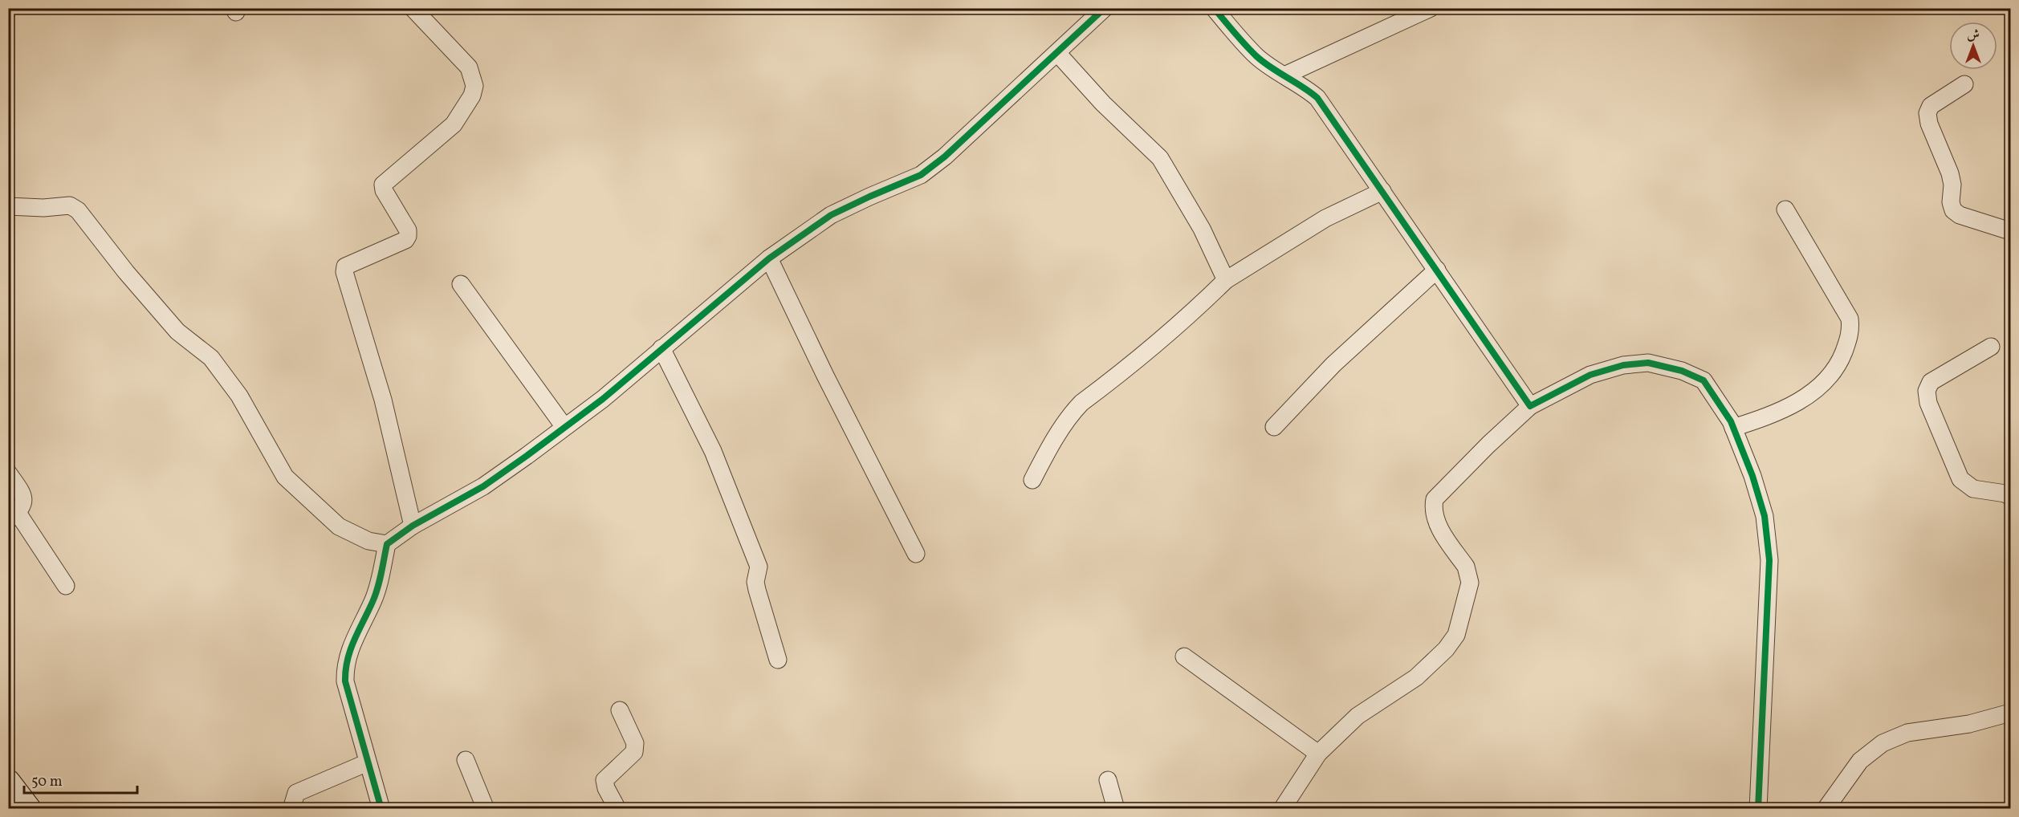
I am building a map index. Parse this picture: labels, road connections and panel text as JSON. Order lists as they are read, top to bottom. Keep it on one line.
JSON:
{"scale_bar":"50 m","north":"top"}
